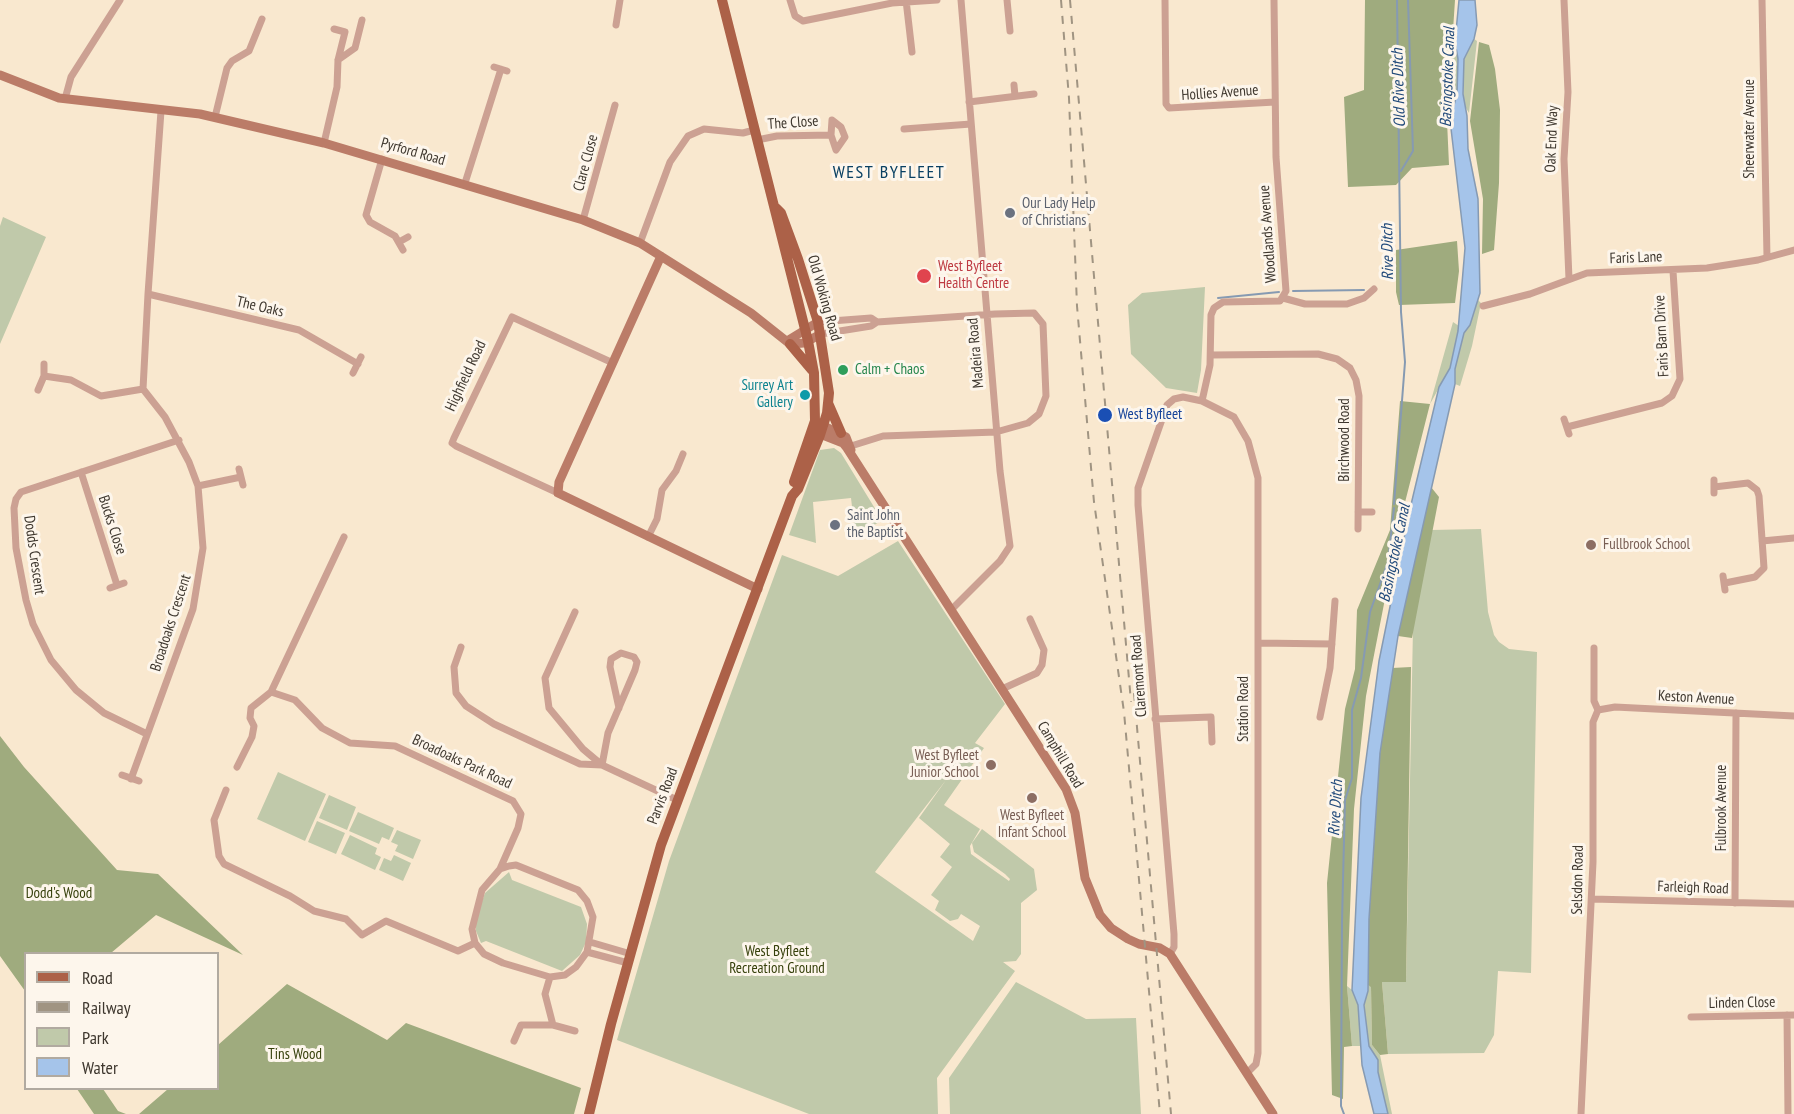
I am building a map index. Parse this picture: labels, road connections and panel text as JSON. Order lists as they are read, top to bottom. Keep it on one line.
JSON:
{"streets":{"main road":["Old Woking Road","Parvis Road"],"street":["Hollies Avenue","The Close","Sheerwater Avenue","Oak End Way","Pyrford Road","Clare Close","Woodlands Avenue","Faris Lane","The Oaks","Faris Barn Drive","Madeira Road","Highfield Road","Birchwood Road","Bucks Close","Dodds Crescent","Broadoaks Crescent","Claremont Road","Keston Avenue","Station Road","Camphill Road","Broadoaks Park Road","Fulbrook Avenue","Selsdon Road","Farleigh Road","Linden Close"]},"crossings":[["Hollies Avenue","Woodlands Avenue"],["The Close","Pyrford Road"],["The Close","Old Woking Road"],["Sheerwater Avenue","Faris Lane"],["Oak End Way","Faris Lane"],["Pyrford Road","Clare Close"],["Woodlands Avenue","Birchwood Road"],["Woodlands Avenue","Station Road"],["Faris Lane","Faris Barn Drive"],["Old Woking Road","Camphill Road"],["Old Woking Road","Parvis Road"],["Madeira Road","Camphill Road"],["Highfield Road","Parvis Road"],["Bucks Close","Dodds Crescent"],["Dodds Crescent","Broadoaks Crescent"],["Claremont Road","Station Road"],["Claremont Road","Camphill Road"],["Keston Avenue","Fulbrook Avenue"],["Keston Avenue","Selsdon Road"],["Camphill Road","Parvis Road"],["Fulbrook Avenue","Farleigh Road"],["Selsdon Road","Farleigh Road"]],"districts":["WEST BYFLEET"],"water":["Basingstoke Canal","Old Rive Ditch","Rive Ditch"],"parks":["Dodd's Wood","West Byfleet Recreation Ground","Tins Wood"],"places":["Our Lady Help of Christians","West Byfleet Health Centre","Calm + Chaos","Surrey Art Gallery","West Byfleet","Saint John the Baptist","Fullbrook School","West Byfleet Junior School","West Byfleet Infant School"],"legend":["Road","Railway","Park","Water"]}
